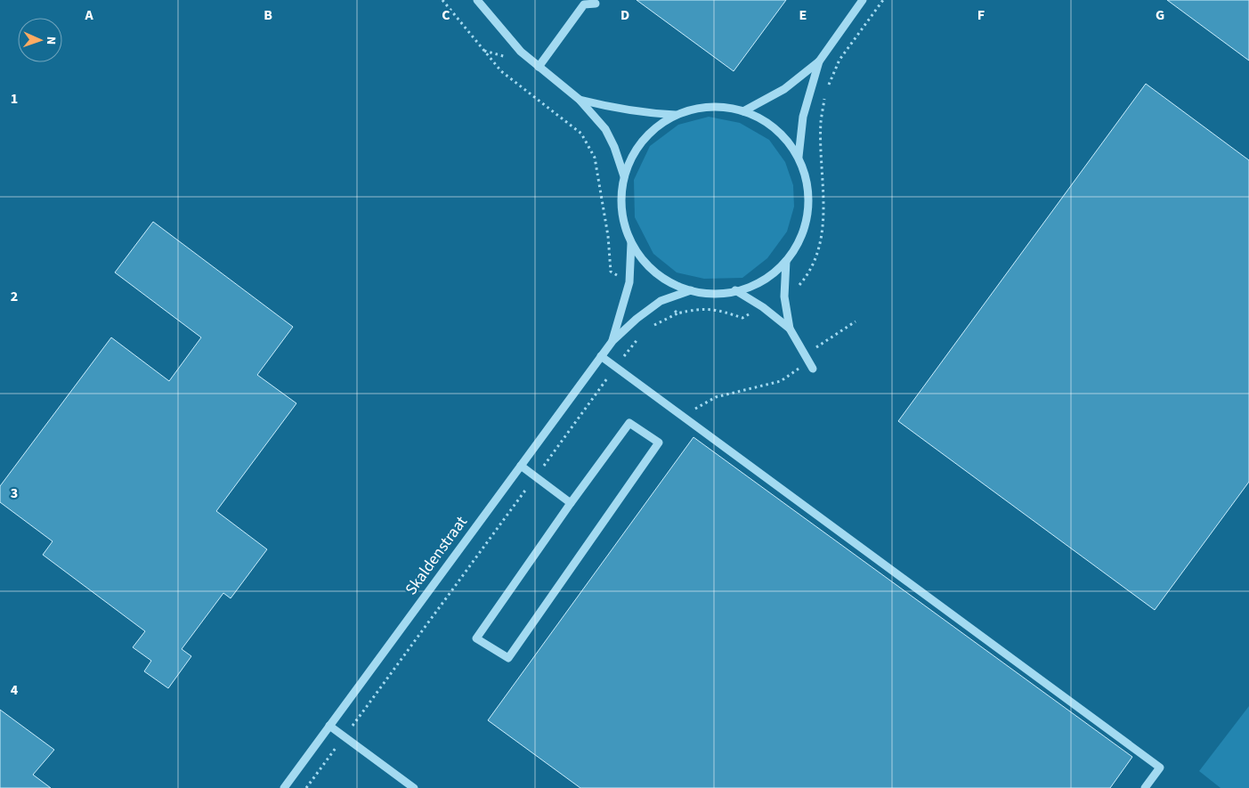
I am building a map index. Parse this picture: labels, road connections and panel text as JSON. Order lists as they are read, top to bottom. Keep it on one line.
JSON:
{"streets":{"street":["Skaldenstraat"]},"north":"right","grid":{"columns":["A","B","C","D","E","F","G"],"rows":["1","2","3","4"]}}
